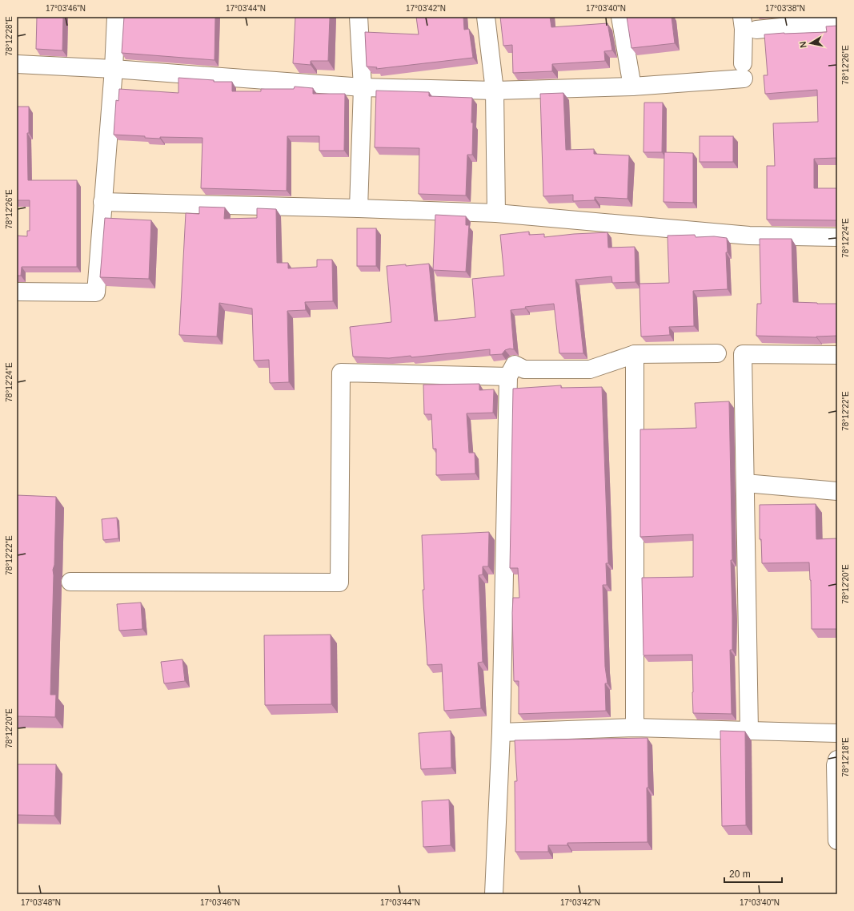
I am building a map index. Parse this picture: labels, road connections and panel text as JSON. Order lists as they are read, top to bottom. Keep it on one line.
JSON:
{"scale_bar":"20 m","north":"left","coordinates":["17°03'46\"N","17°03'44\"N","17°03'42\"N","17°03'40\"N","17°03'38\"N","78°12'28\"E","78°12'26\"E","78°12'24\"E","78°12'22\"E","78°12'20\"E","78°12'18\"E","17°03'48\"N"]}
